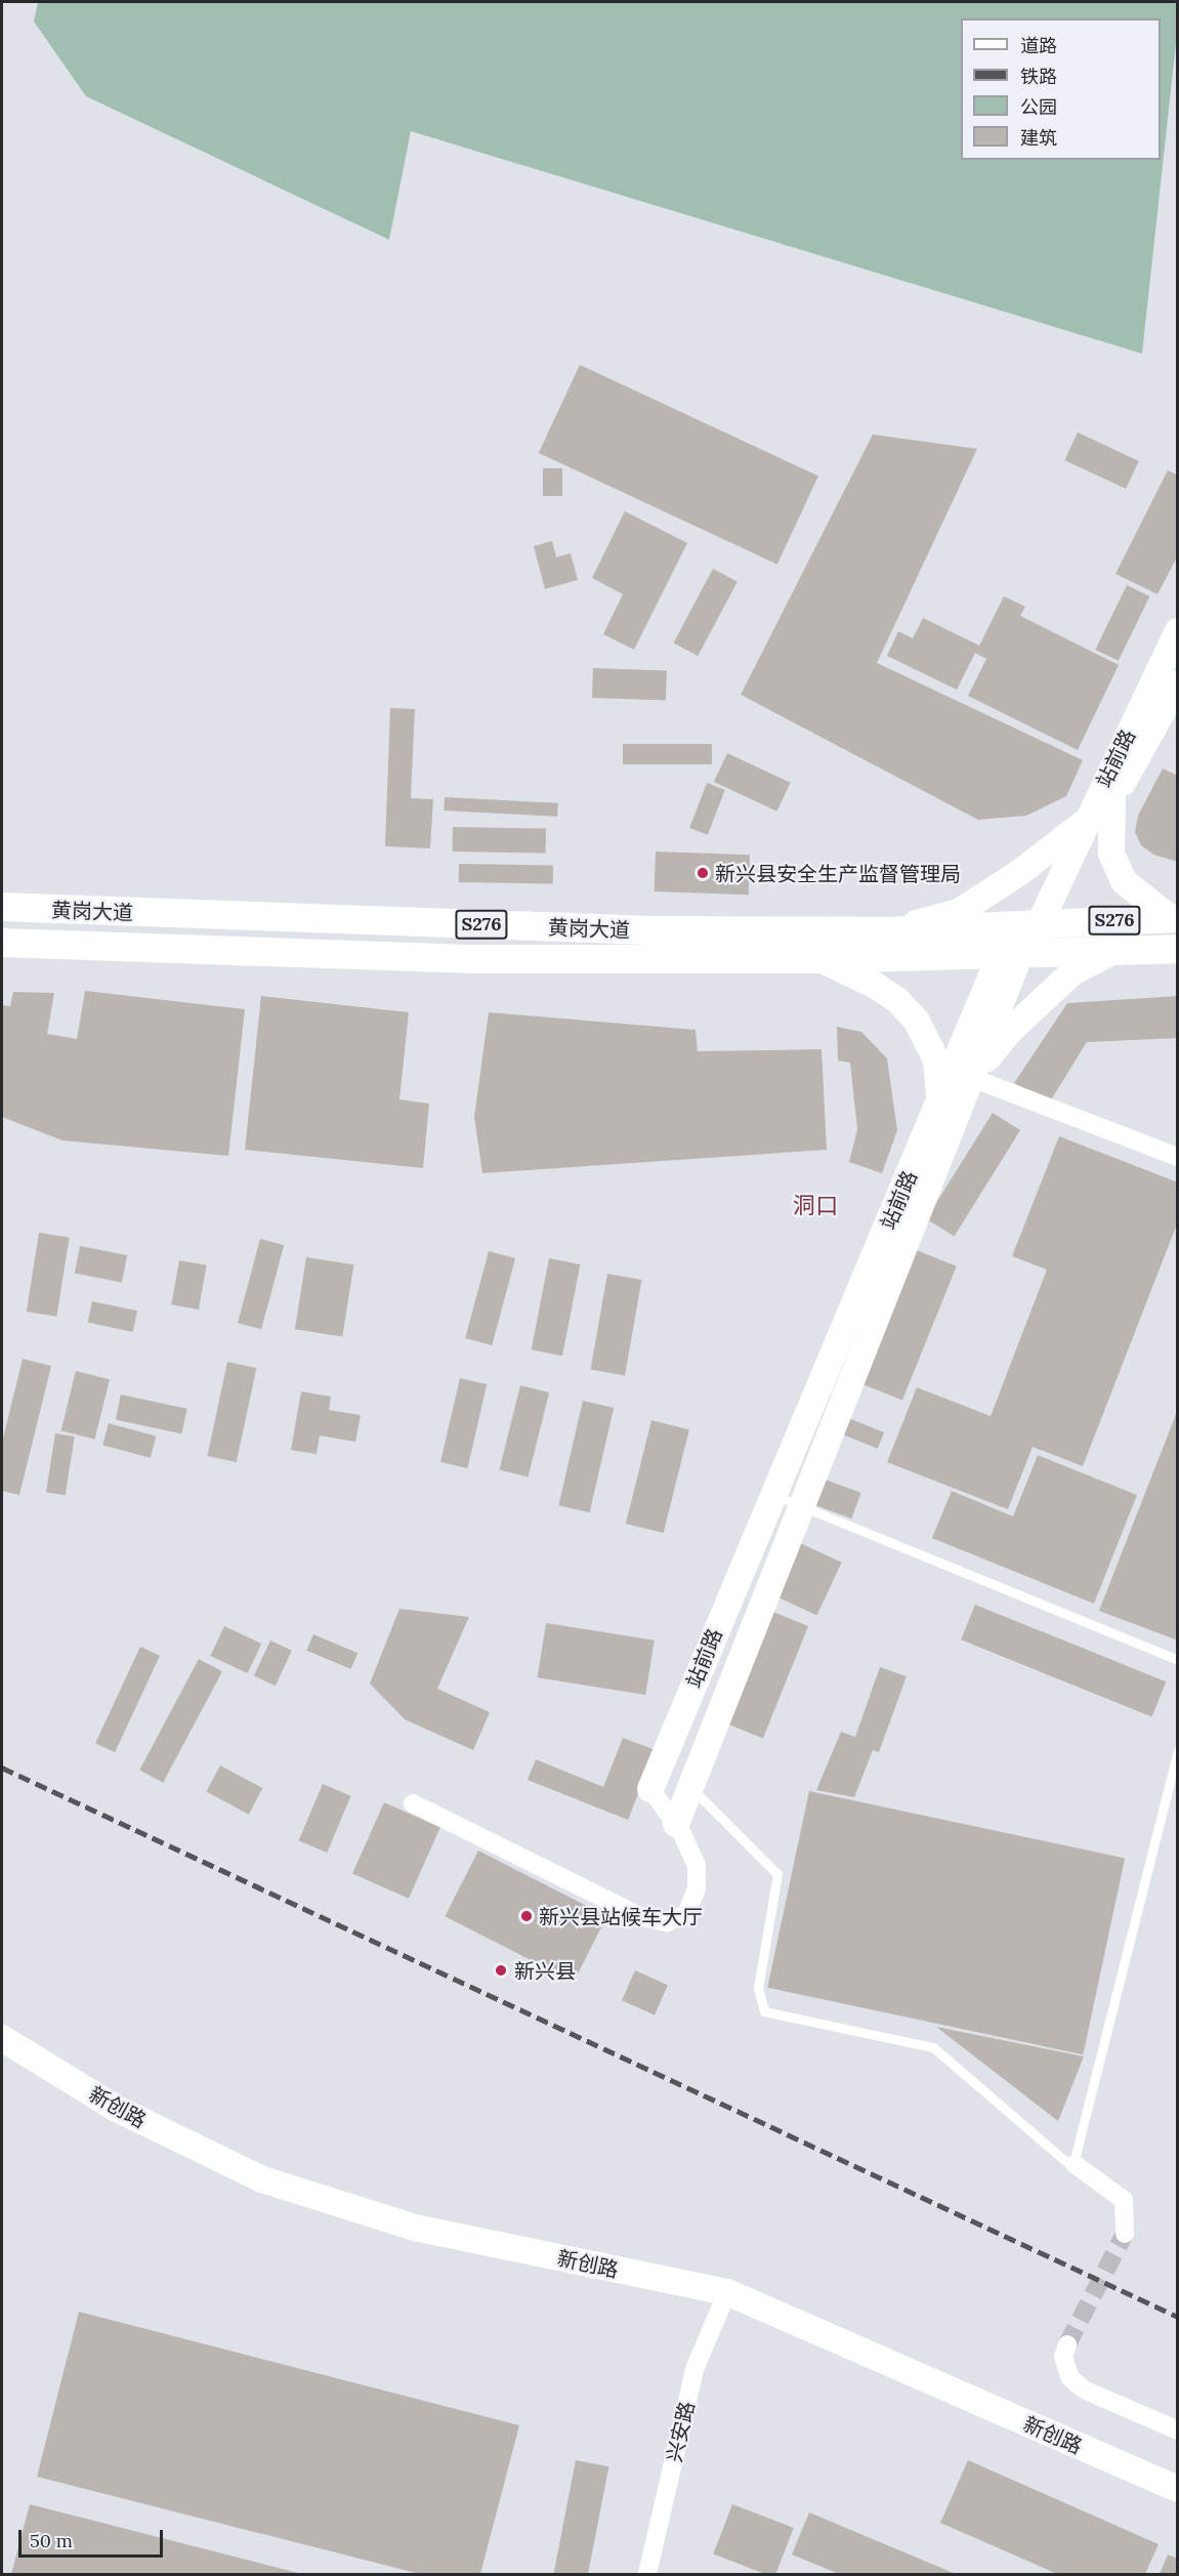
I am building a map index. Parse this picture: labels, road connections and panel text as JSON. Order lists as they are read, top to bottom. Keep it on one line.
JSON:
{"streets":{"main road":["黄岗大道","S276"],"street":["站前路","新创路","兴安路"]},"crossings":[["站前路","黄岗大道"],["新创路","兴安路"]],"districts":["洞口"],"places":["新兴县安全生产监督管理局","新兴县站候车大厅","新兴县"],"legend":["道路","铁路","公园","建筑"],"scale_bar":"50 m"}
